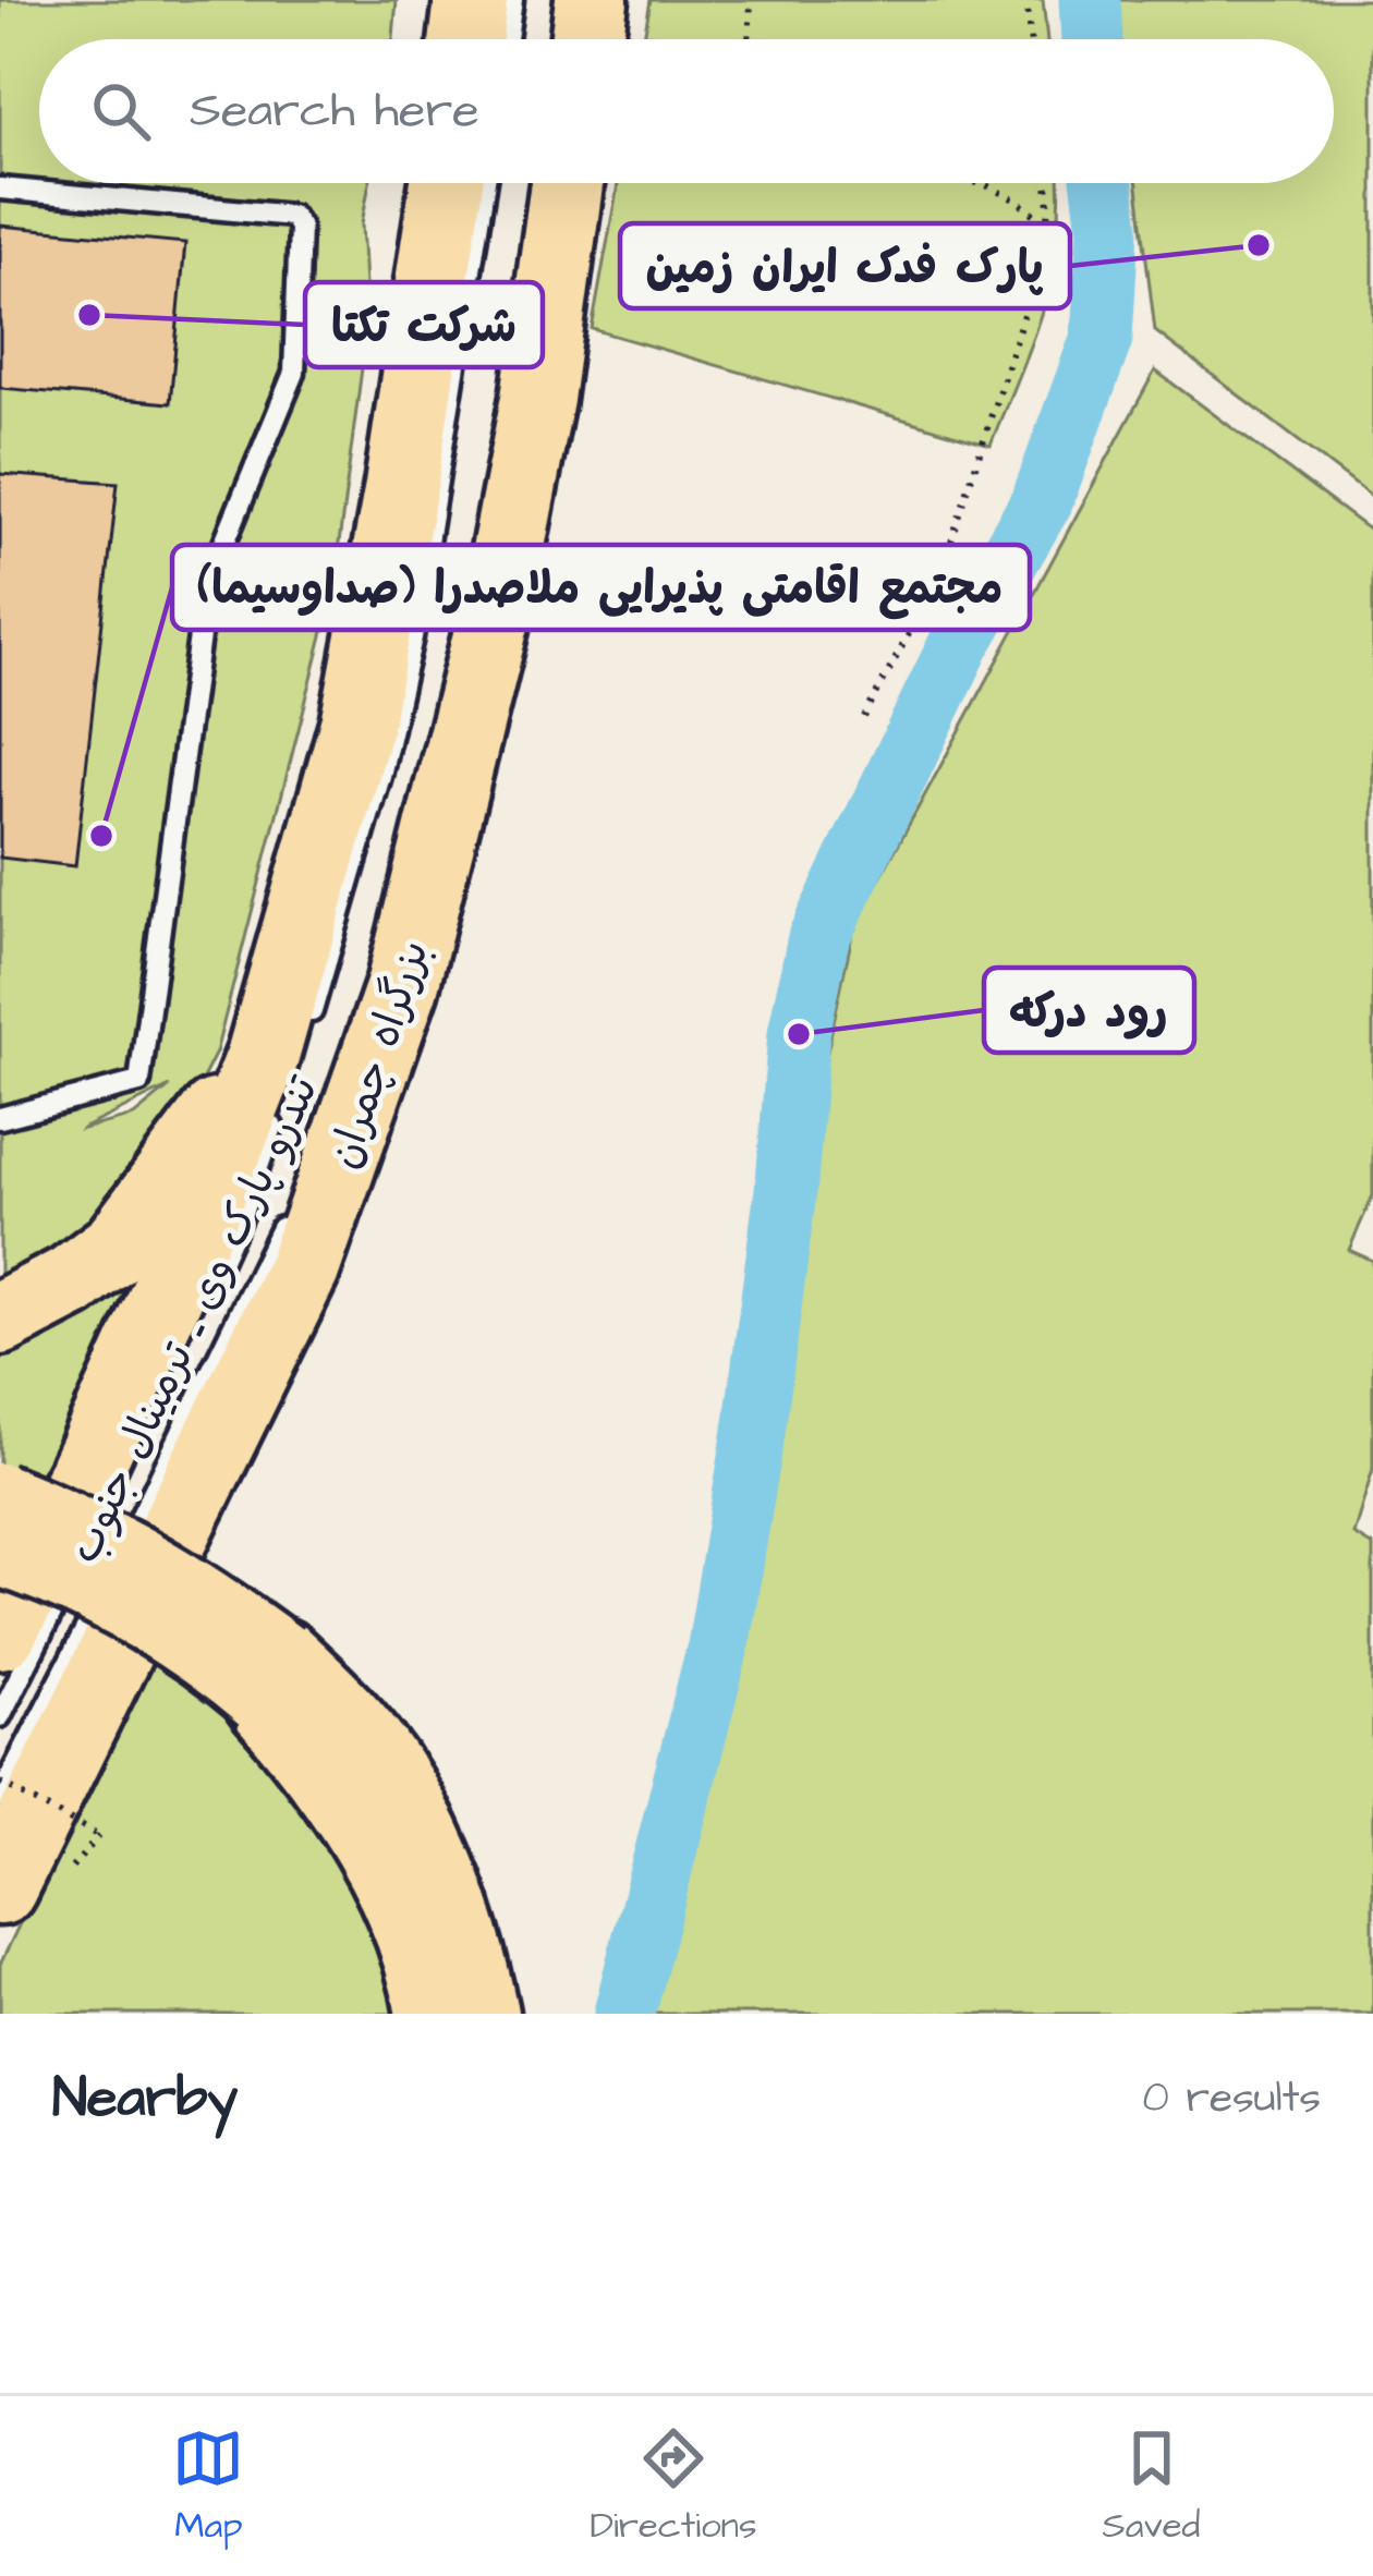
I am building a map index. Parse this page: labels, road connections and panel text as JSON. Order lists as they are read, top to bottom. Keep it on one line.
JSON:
{"streets":{"highway":["بزرگراه چمران"],"lane":["تندرو پارک وی ـ ترمینال جنوب"]},"places":["پارک فدک ایران زمین","شرکت تکتا","مجتمع اقامتی پذیرایی ملاصدرا (صداوسیما)","رود درکه"],"page":{"search":"Search here","heading":["Nearby","0 results"],"nav":["Map","Directions","Saved"]}}
